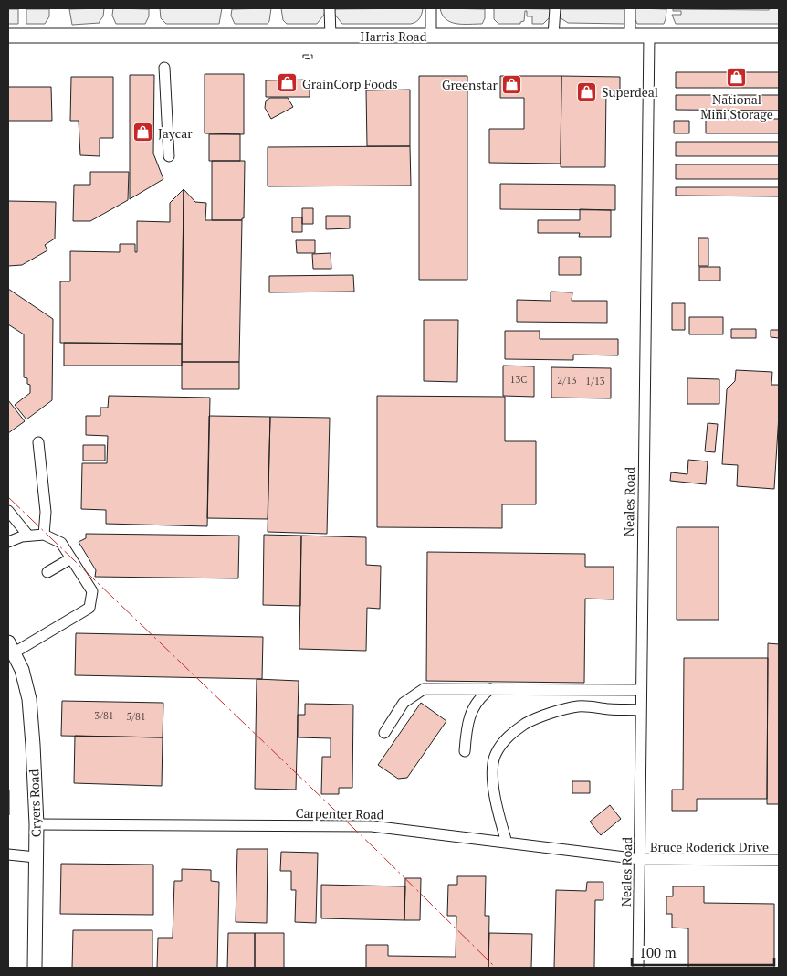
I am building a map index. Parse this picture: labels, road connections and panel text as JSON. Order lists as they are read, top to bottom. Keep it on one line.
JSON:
{"streets":{"main road":["Harris Road","Cryers Road"],"street":["Neales Road","Carpenter Road","Bruce Roderick Drive"]},"crossings":[["Harris Road","Neales Road"],["Neales Road","Carpenter Road"],["Neales Road","Bruce Roderick Drive"],["Cryers Road","Carpenter Road"],["Carpenter Road","Bruce Roderick Drive"]],"places":{"shop":["National Mini Storage","GrainCorp Foods","Greenstar","Superdeal","Jaycar"]},"house_numbers":["13C","2/13","1/13","3/81","5/81"],"scale_bar":"100 m"}
